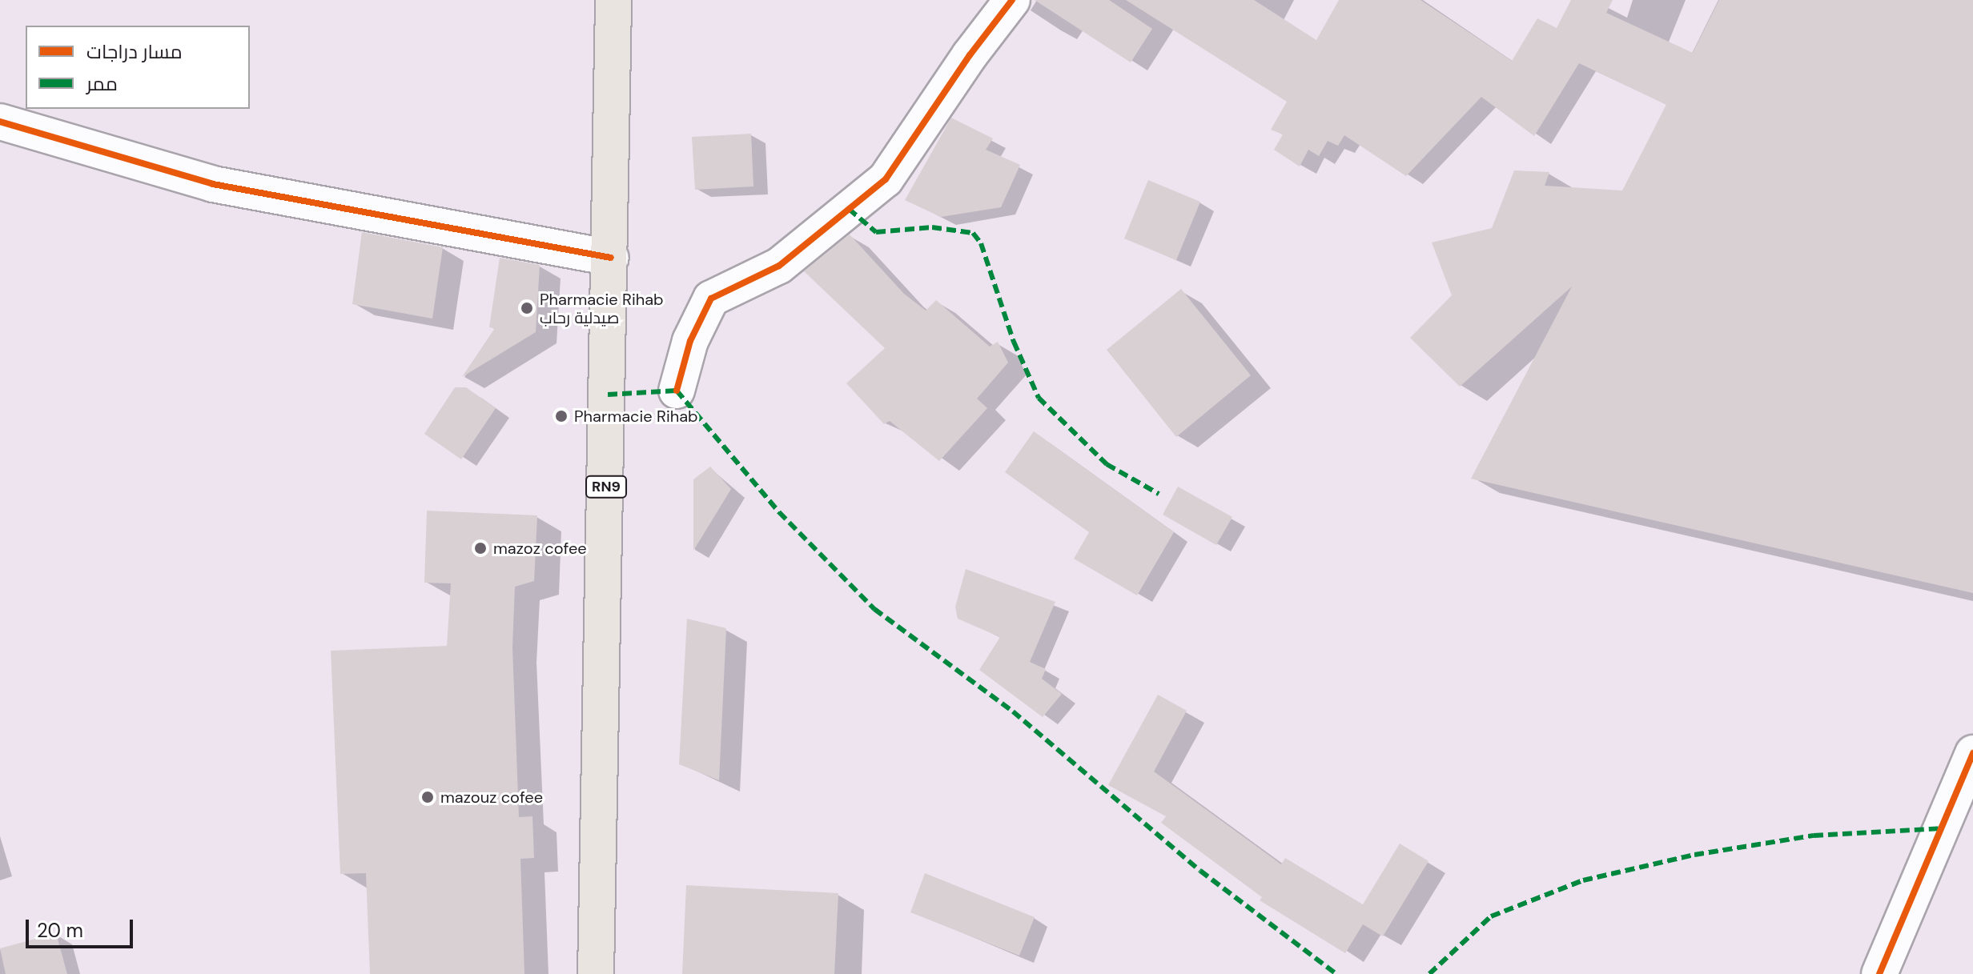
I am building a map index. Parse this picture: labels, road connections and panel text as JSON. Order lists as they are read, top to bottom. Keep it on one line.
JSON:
{"streets":{"main road":["RN9"]},"places":["Pharmacie Rihab صيدلية رحاب","Pharmacie Rihab","mazoz cofee","mazouz cofee"],"legend":["مسار دراجات","ممر"],"scale_bar":"20 m"}
